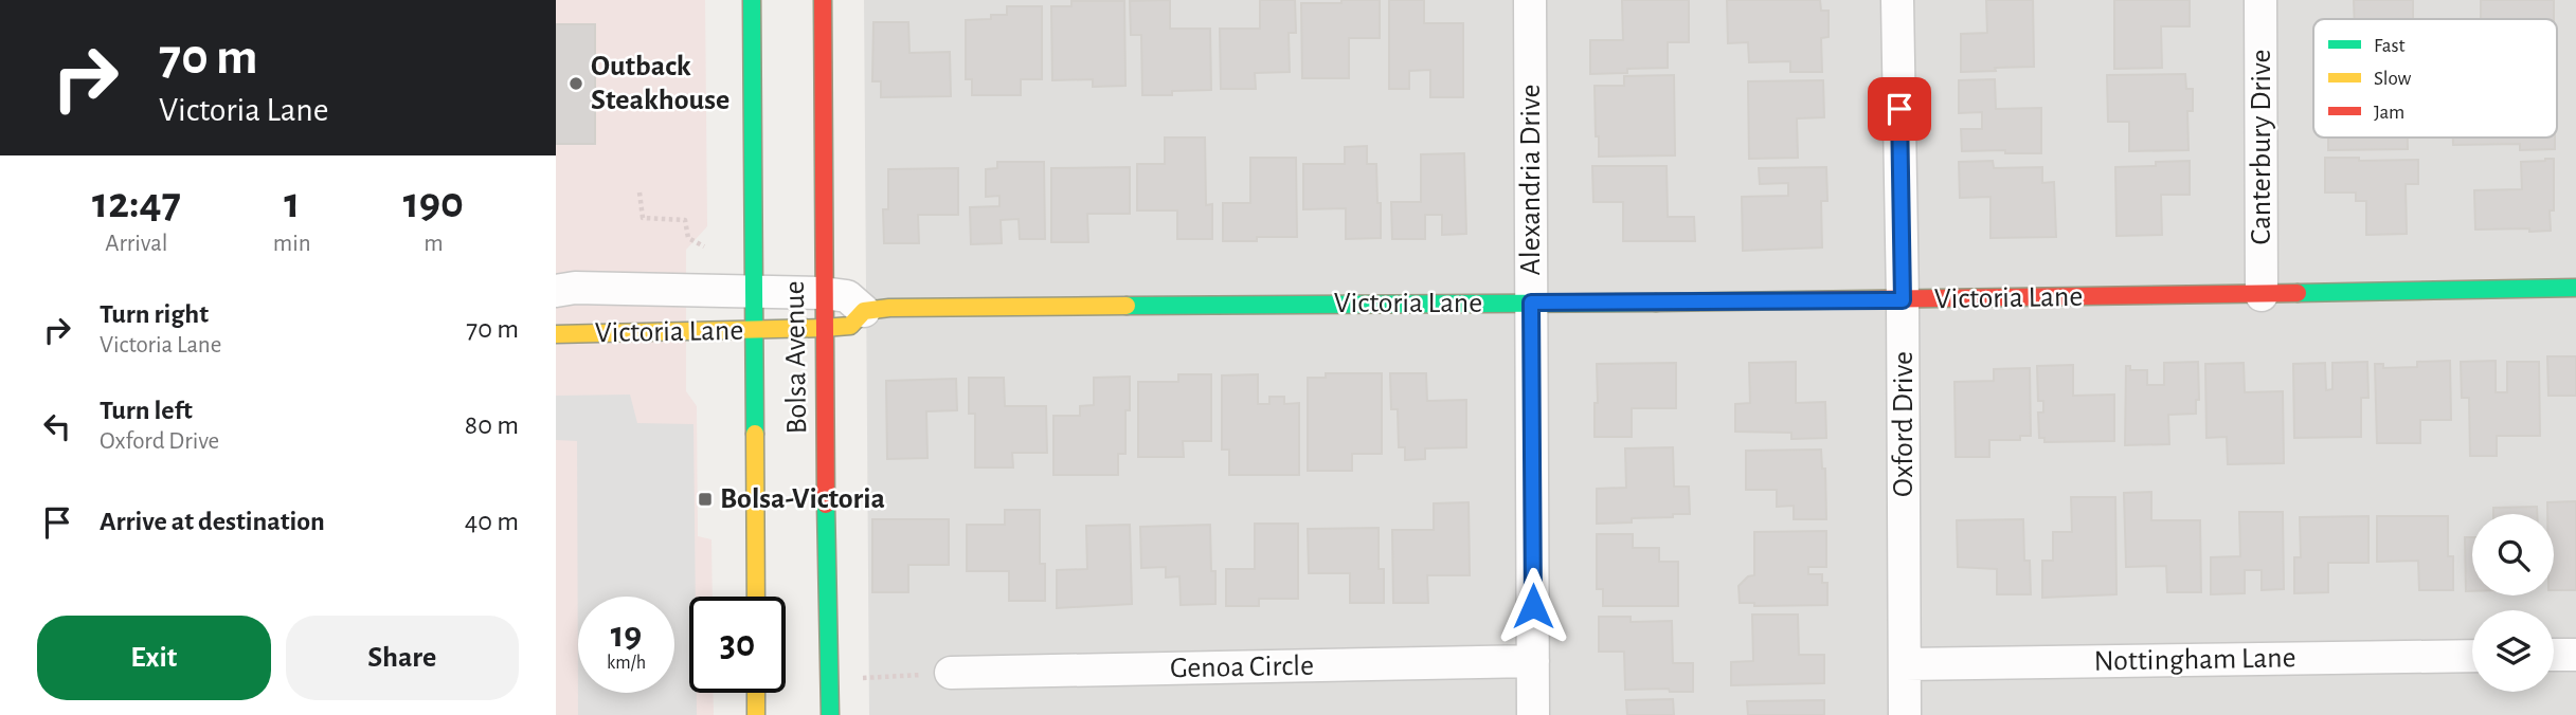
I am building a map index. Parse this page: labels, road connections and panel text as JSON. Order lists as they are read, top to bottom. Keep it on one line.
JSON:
{"streets":{"street":["Canterbury Drive","Alexandria Drive","Victoria Lane","Bolsa Avenue","Oxford Drive","Nottingham Lane","Genoa Circle"]},"crossings":[["Canterbury Drive","Victoria Lane"],["Alexandria Drive","Victoria Lane"],["Alexandria Drive","Genoa Circle"],["Victoria Lane","Bolsa Avenue"],["Victoria Lane","Oxford Drive"],["Oxford Drive","Nottingham Lane"]],"places":{"other":["Outback Steakhouse"],"transit":["Bolsa-Victoria"]},"legend":["Fast","Slow","Jam"],"page":{"turn":["70 m","Victoria Lane"],"eta":["12:47","Arrival","1","min","190","m"],"list":[{"name":"Turn right","note":"Victoria Lane","value":"70 m"},{"name":"Turn left","note":"Oxford Drive","value":"80 m"},{"name":"Arrive at destination","value":"40 m"}],"speed":"19 km/h","limit":"30","buttons":["Exit","Share"]}}
